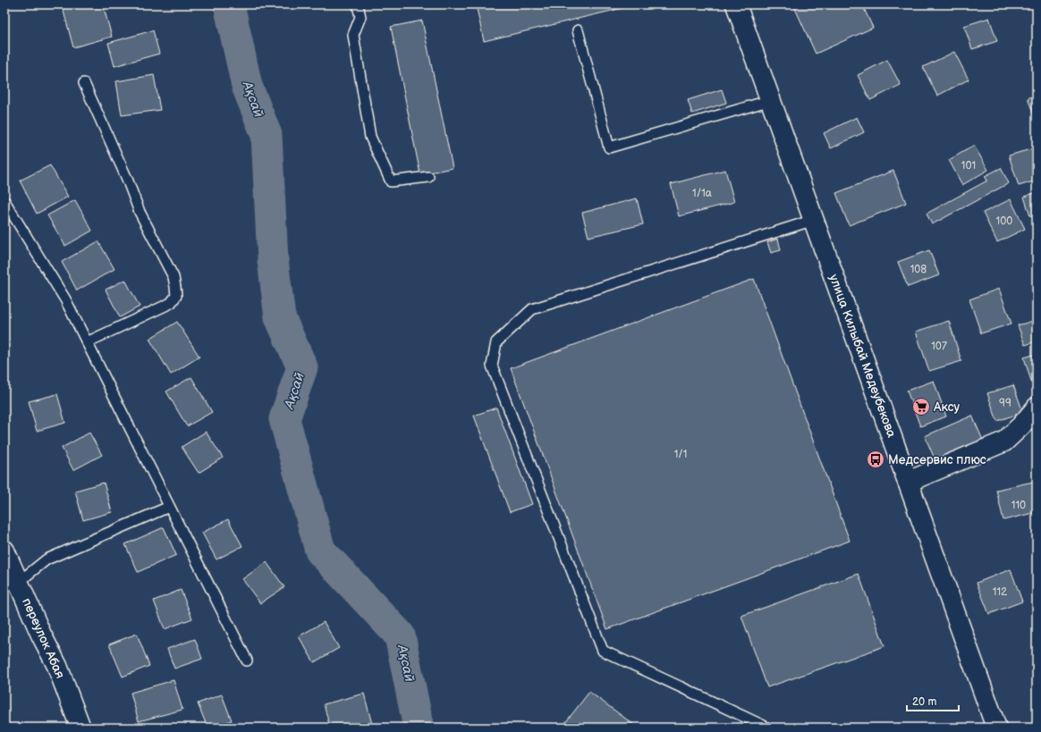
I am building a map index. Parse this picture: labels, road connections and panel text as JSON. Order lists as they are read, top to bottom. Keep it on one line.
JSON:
{"streets":{"main road":["улица Килыбай Медеубекова","переулок Абая"]},"water":["Ақсай"],"places":{"supermarket":["Аксу"],"bus stop":["Медсервис плюс"]},"house_numbers":["101","1/1а","100","108","107","99","1/1","110","112"],"scale_bar":"20 m"}
